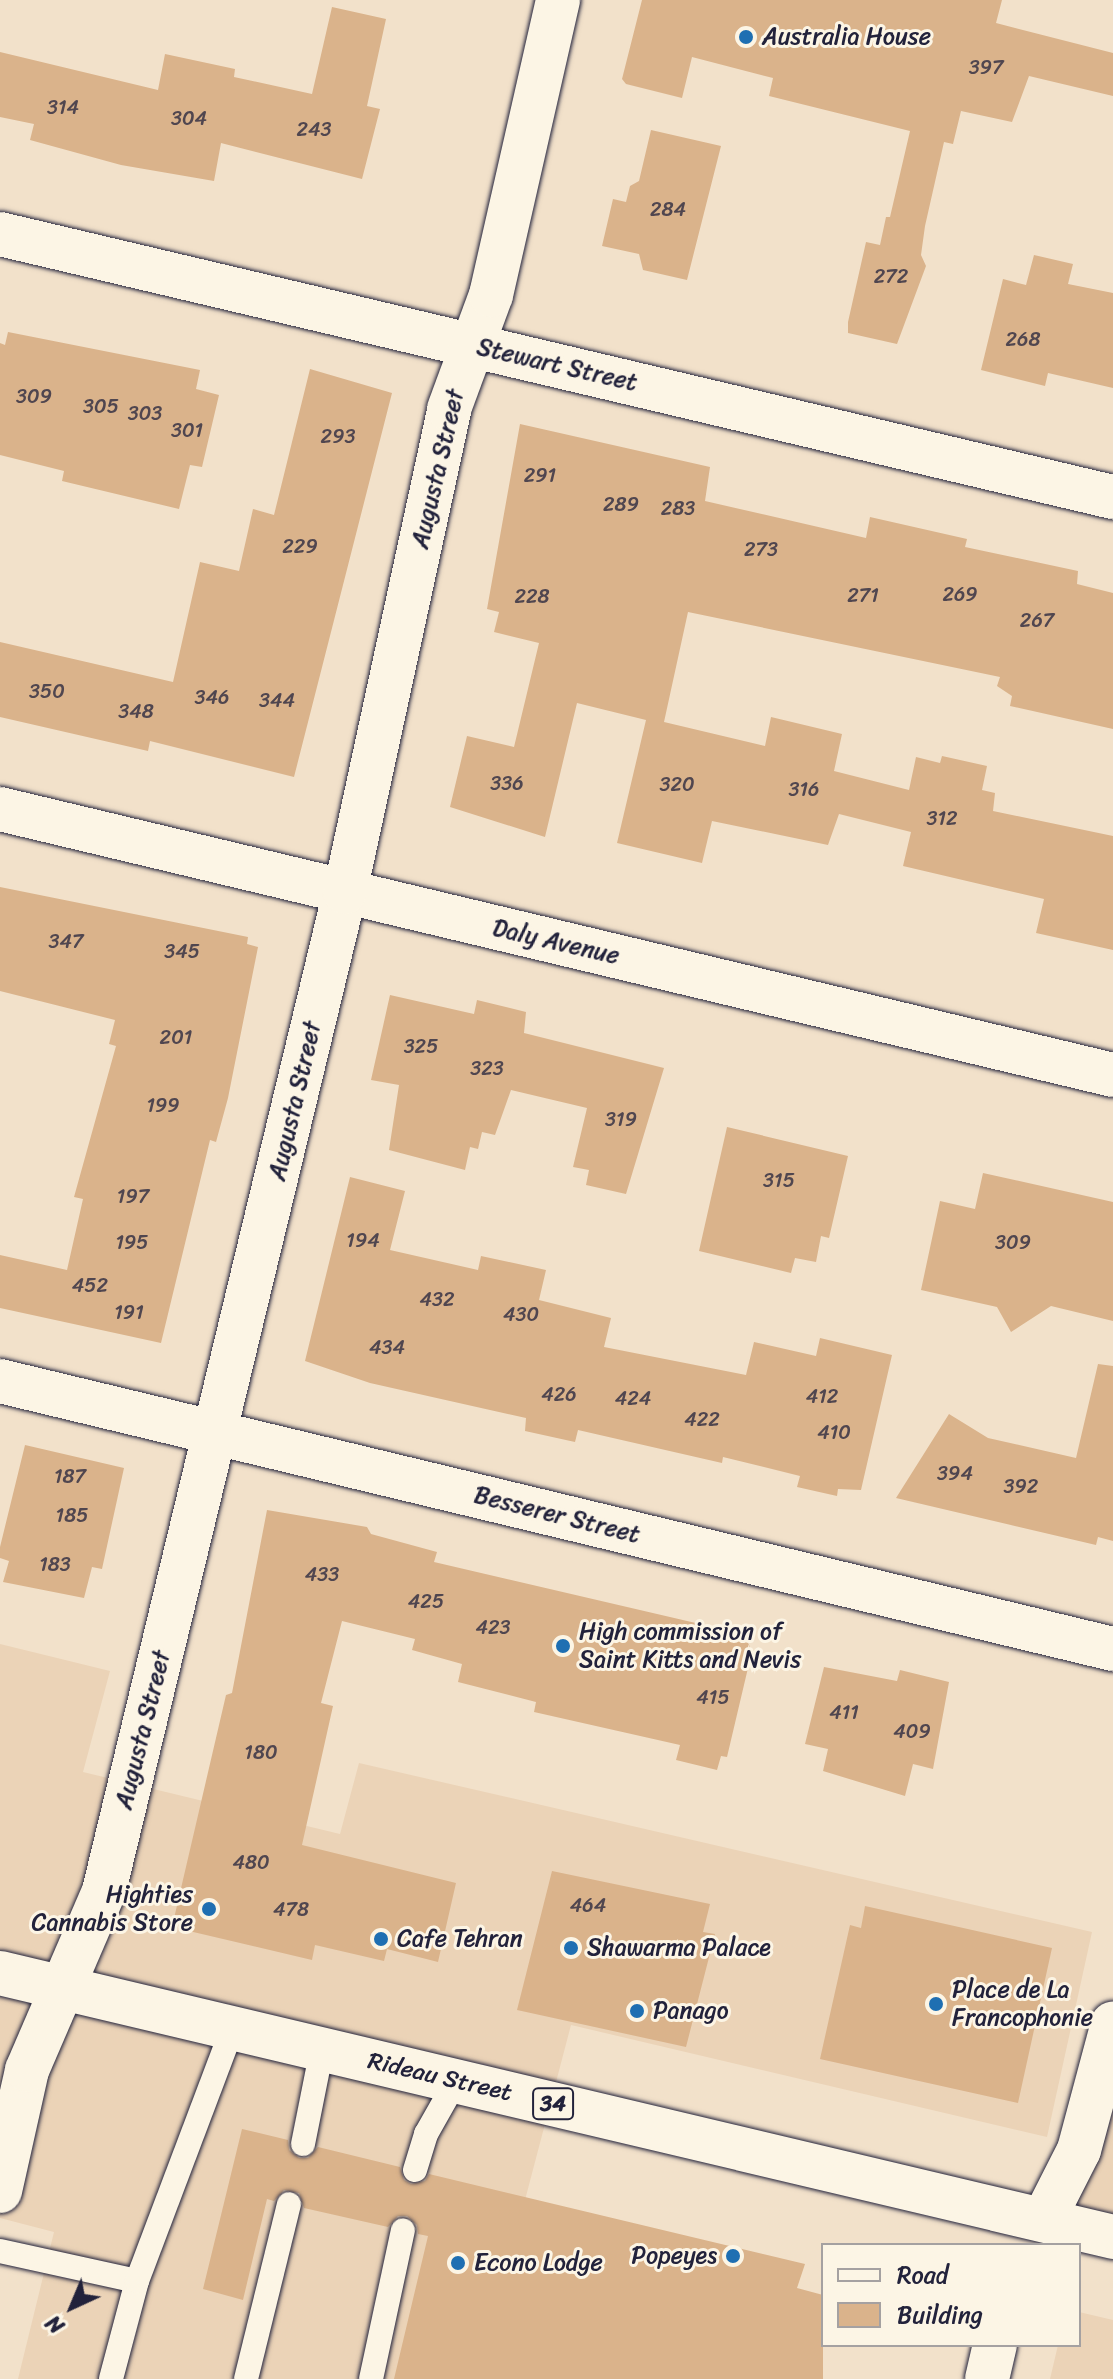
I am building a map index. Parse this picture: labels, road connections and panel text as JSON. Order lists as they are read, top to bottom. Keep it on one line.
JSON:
{"streets":{"street":["Stewart Street","Augusta Street","Daly Avenue","Besserer Street","Rideau Street","34"]},"crossings":[["Stewart Street","Augusta Street"],["Augusta Street","Daly Avenue"],["Augusta Street","Besserer Street"],["Augusta Street","Rideau Street"]],"places":["Australia House","High commission of Saint Kitts and Nevis","Highties Cannabis Store","Cafe Tehran","Shawarma Palace","Place de La Francophonie","Panago","Popeyes","Econo Lodge"],"house_numbers":["397","314","304","243","284","272","268","309","305","303","301","293","291","289","283","229","273","269","271","228","267","350","346","344","348","336","320","316","312","347","345","201","325","323","199","319","315","197","194","195","309","452","432","191","430","434","426","412","424","422","410","394","187","392","185","183","433","425","423","415","411","409","180","480","464","478"],"legend":["Road","Building"],"north":"bottom left"}
